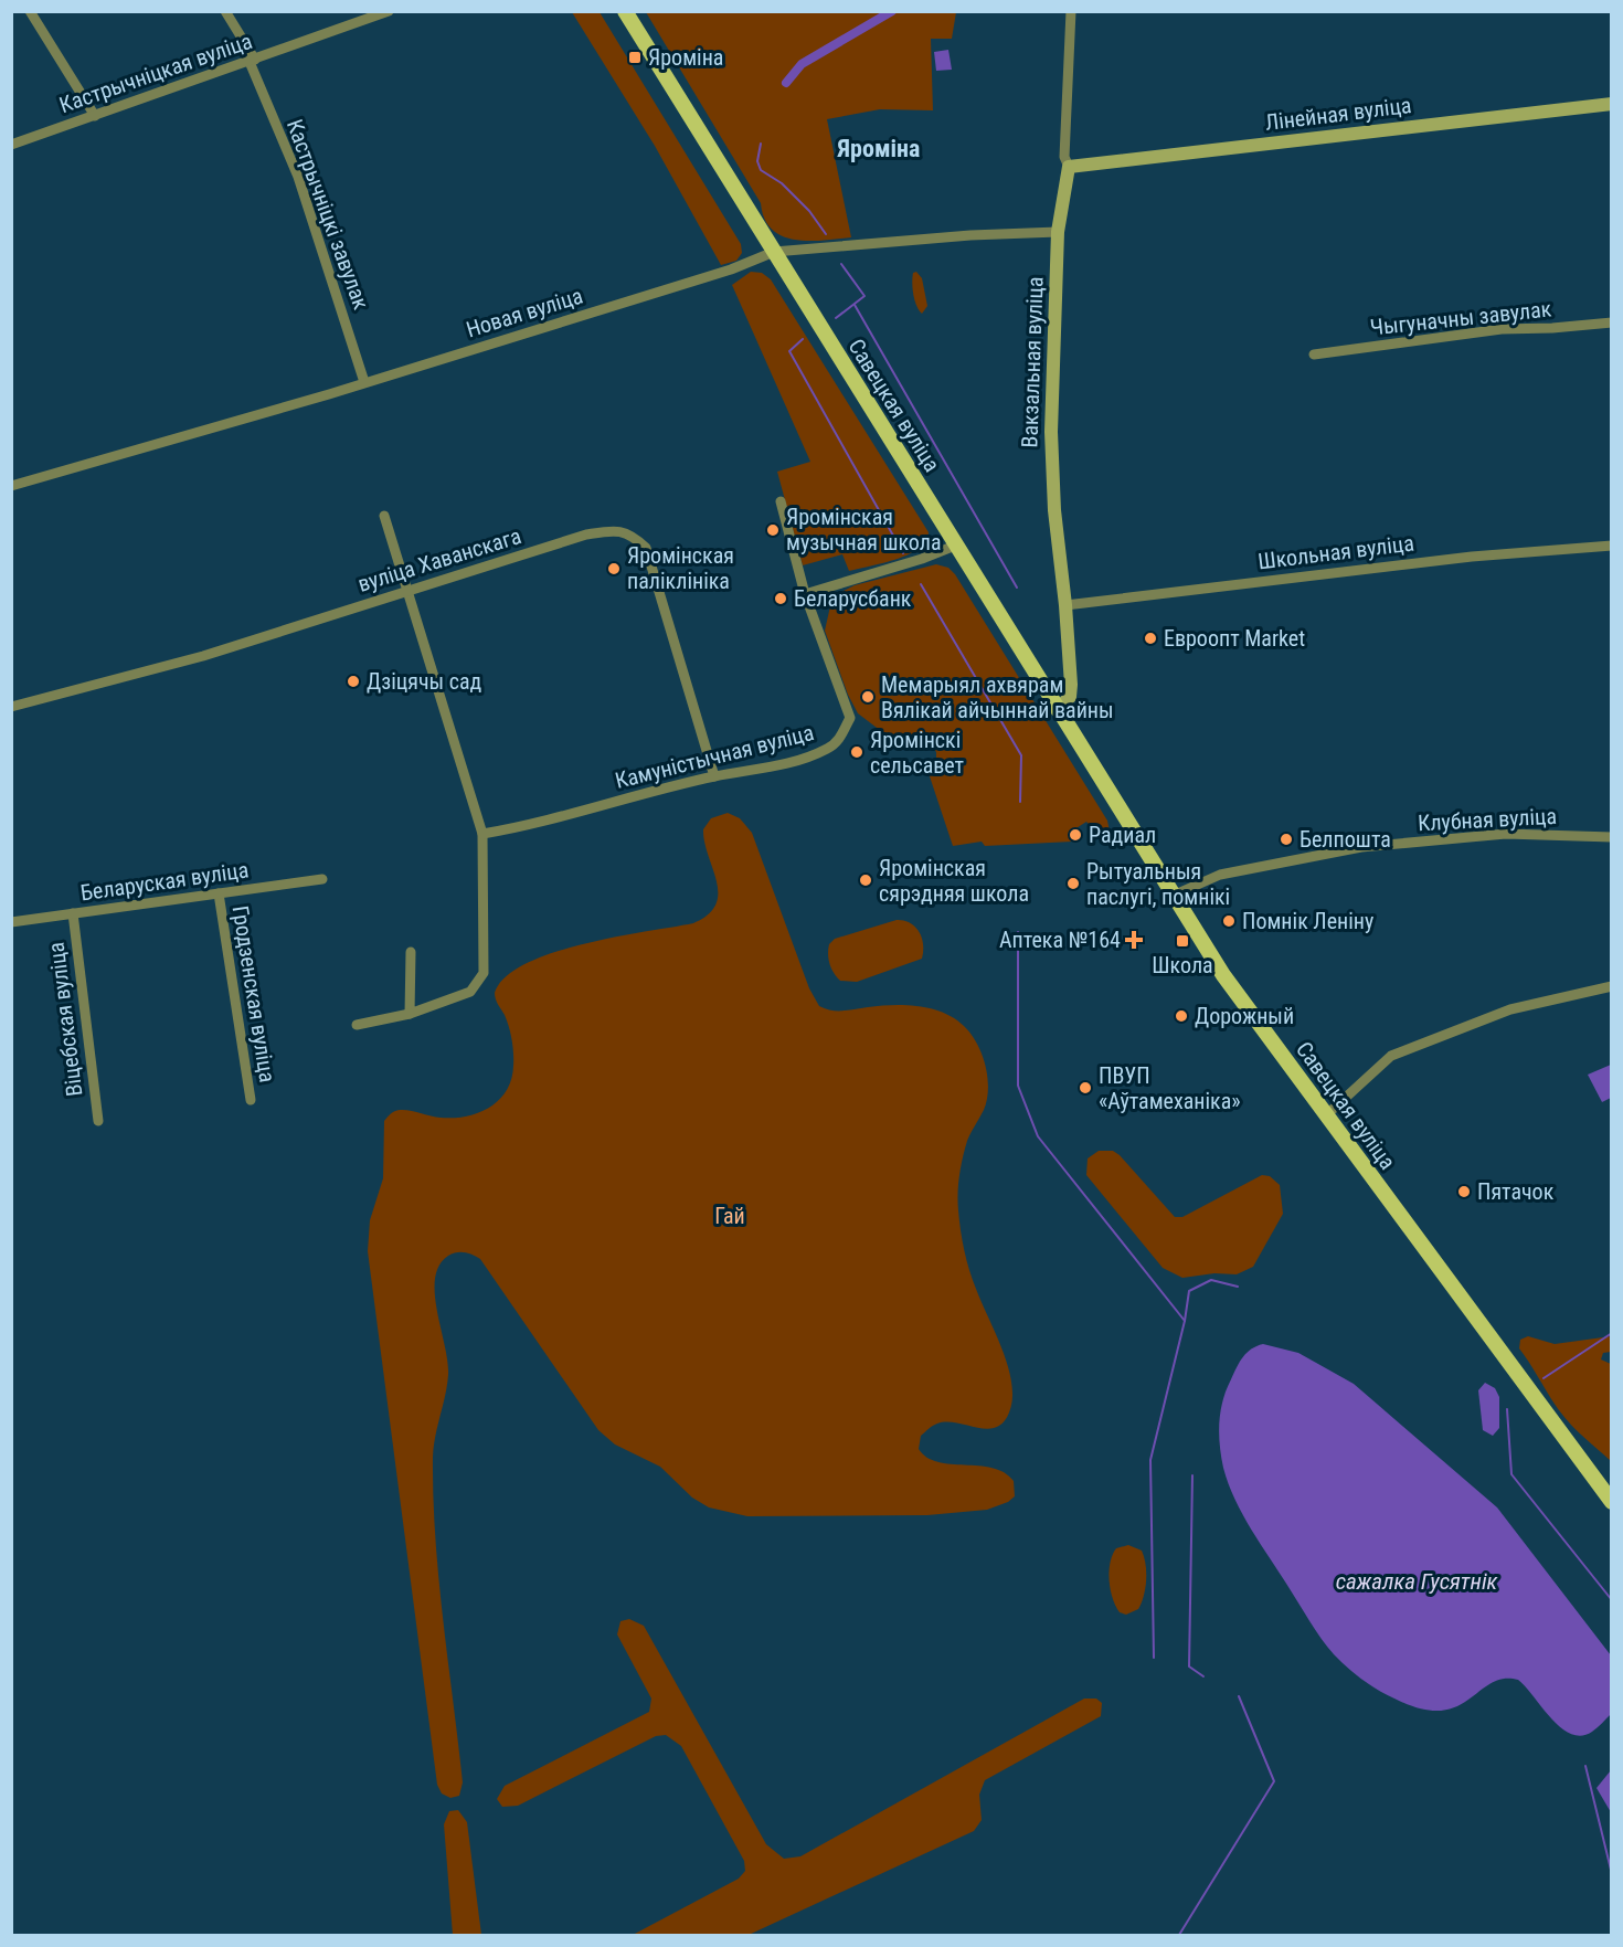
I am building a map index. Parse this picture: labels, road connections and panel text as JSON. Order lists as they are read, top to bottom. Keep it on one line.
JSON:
{"streets":{"main road":["Савецкая вуліца"],"street":["Кастрычніцкая вуліца","Лінейная вуліца","Кастрычніцкі завулак","Новая вуліца","Чыгуначны завулак","Вакзальная вуліца","Школьная вуліца","вуліца Хаванскага","Камуністычная вуліца","Клубная вуліца","Беларуская вуліца","Гродзенская вуліца","Віцебская вуліца"]},"crossings":[["Кастрычніцкая вуліца","Кастрычніцкі завулак"],["Лінейная вуліца","Вакзальная вуліца"],["Кастрычніцкі завулак","Новая вуліца"],["Новая вуліца","Вакзальная вуліца"],["Новая вуліца","Савецкая вуліца"],["Вакзальная вуліца","Савецкая вуліца"],["Вакзальная вуліца","Школьная вуліца"],["Савецкая вуліца","Клубная вуліца"],["вуліца Хаванскага","Камуністычная вуліца"],["Беларуская вуліца","Гродзенская вуліца"],["Беларуская вуліца","Віцебская вуліца"]],"districts":["Яроміна"],"water":["сажалка Гусятнік"],"parks":["Гай"],"places":{"transit":["Яроміна","Школа"],"other":["Яромінская музычная школа","Яромінская паліклініка","Беларусбанк","Евроопт Market","Дзіцячы сад","Мемарыял ахвярам Вялікай айчыннай вайны","Яромінскі сельсавет","Радиал","Белпошта","Яромінская сярэдняя школа","Рытуальныя паслугі, помнікі","Помнік Леніну","Дорожный","ПВУП «Аўтамеханіка»","Пятачок"],"health":["Аптека №164"]}}
